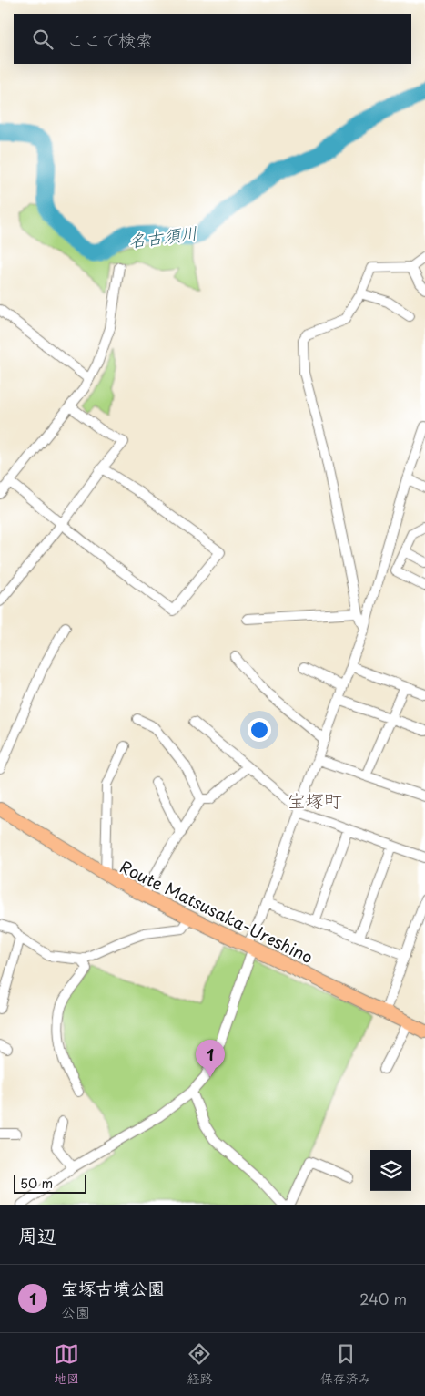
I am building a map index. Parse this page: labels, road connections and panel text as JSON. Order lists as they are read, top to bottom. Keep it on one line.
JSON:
{"streets":{"main road":["Route Matsusaka-Ureshino"]},"districts":["宝塚町"],"water":["名古須川"],"scale_bar":"50 m","page":{"search":"ここで検索","pins":"1","scale":"50 m","heading":"周辺","list":[{"mark":"1","name":"宝塚古墳公園","note":"公園","value":"240 m"}],"nav":["地図","経路","保存済み"]}}
